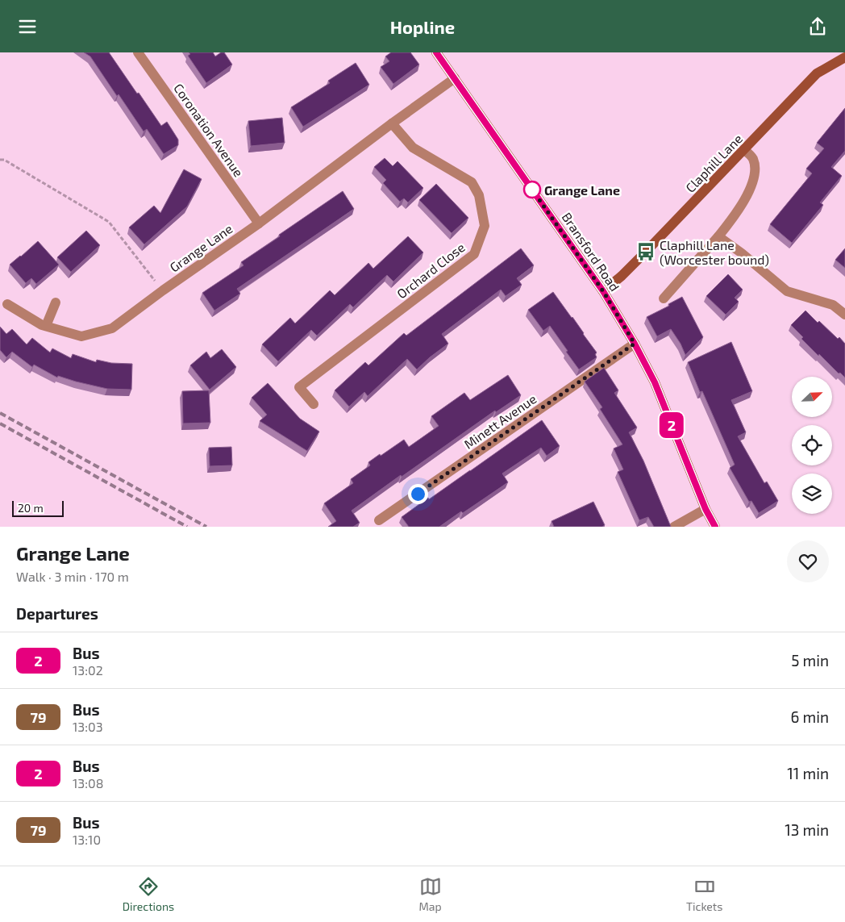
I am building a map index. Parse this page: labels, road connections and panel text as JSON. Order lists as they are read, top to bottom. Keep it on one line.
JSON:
{"streets":{"street":["Coronation Avenue","Claphill Lane","Grange Lane","Bransford Road","Orchard Close","Minett Avenue"]},"crossings":[["Coronation Avenue","Grange Lane"],["Claphill Lane","Bransford Road"],["Grange Lane","Bransford Road"],["Grange Lane","Orchard Close"],["Bransford Road","Minett Avenue"]],"places":{"other":["Grange Lane"],"bus stop":["Claphill Lane (Worcester bound)"]},"lines":["bus line 2"],"scale_bar":"20 m","north":"top right","page":{"header":"Hopline","on_map":"2","scale":"20 m","heading":[["Grange Lane","Walk · 3 min · 170 m"],"Departures"],"list":[{"mark":"2","name":"Bus","note":"13:02","value":"5 min"},{"mark":"79","name":"Bus","note":"13:03","value":"6 min"},{"mark":"2","name":"Bus","note":"13:08","value":"11 min"},{"mark":"79","name":"Bus","note":"13:10","value":"13 min"}],"tabs":["Directions","Map","Tickets"]}}
